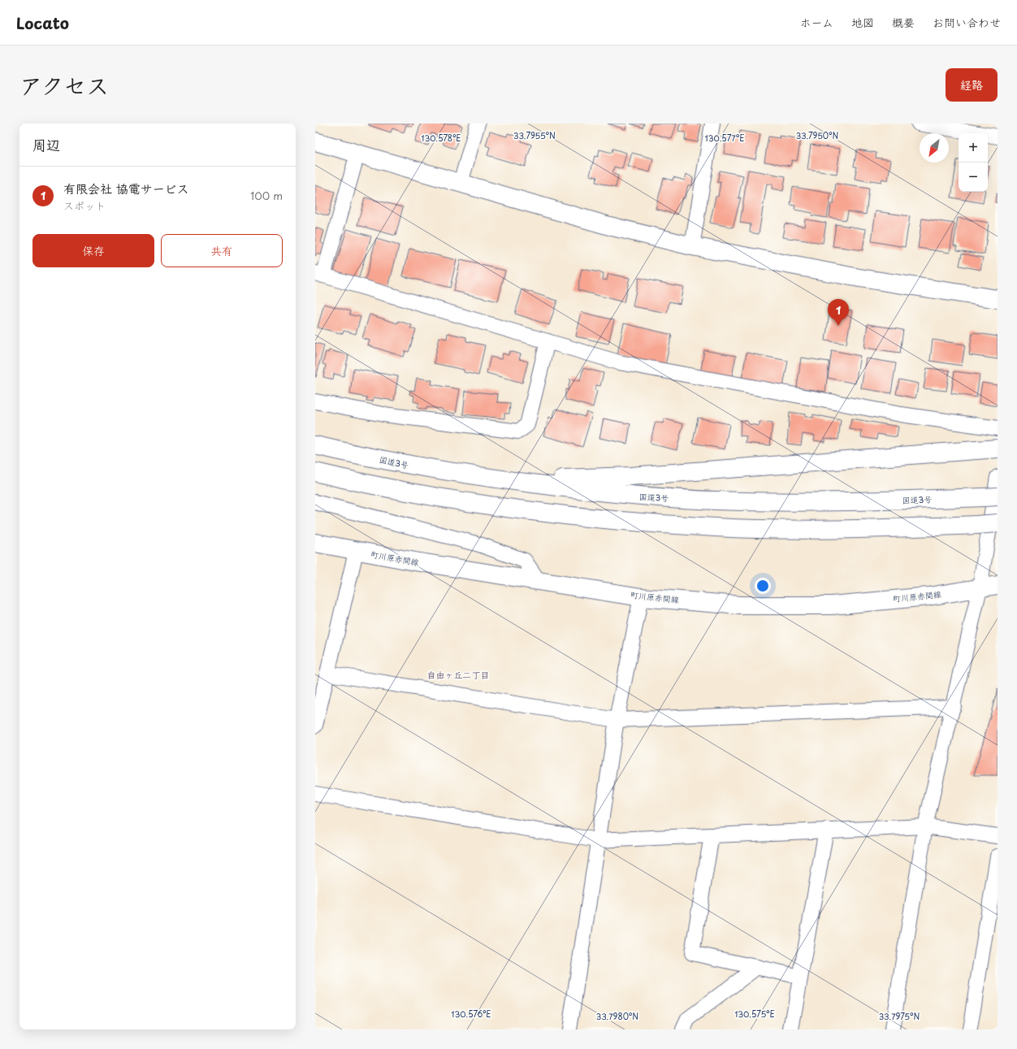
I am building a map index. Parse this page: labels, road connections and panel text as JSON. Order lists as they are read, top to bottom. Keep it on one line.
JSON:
{"streets":{"main road":["国道3号","町川原赤間線"]},"districts":["自由ヶ丘二丁目"],"north":"bottom left","page":{"header":"Locato","nav":["ホーム","地図","概要","お問い合わせ"],"title":"アクセス","buttons":["経路",["保存","共有"]],"heading":"周辺","map_buttons":["+","−"],"list":[{"mark":"1","name":"有限会社 協電サービス","note":"スポット","value":"100 m"}],"pins":"1"},"coordinates":["33.7950°N","33.7955°N","130.578°E","130.577°E","130.576°E","130.575°E","33.7980°N","33.7975°N"]}
